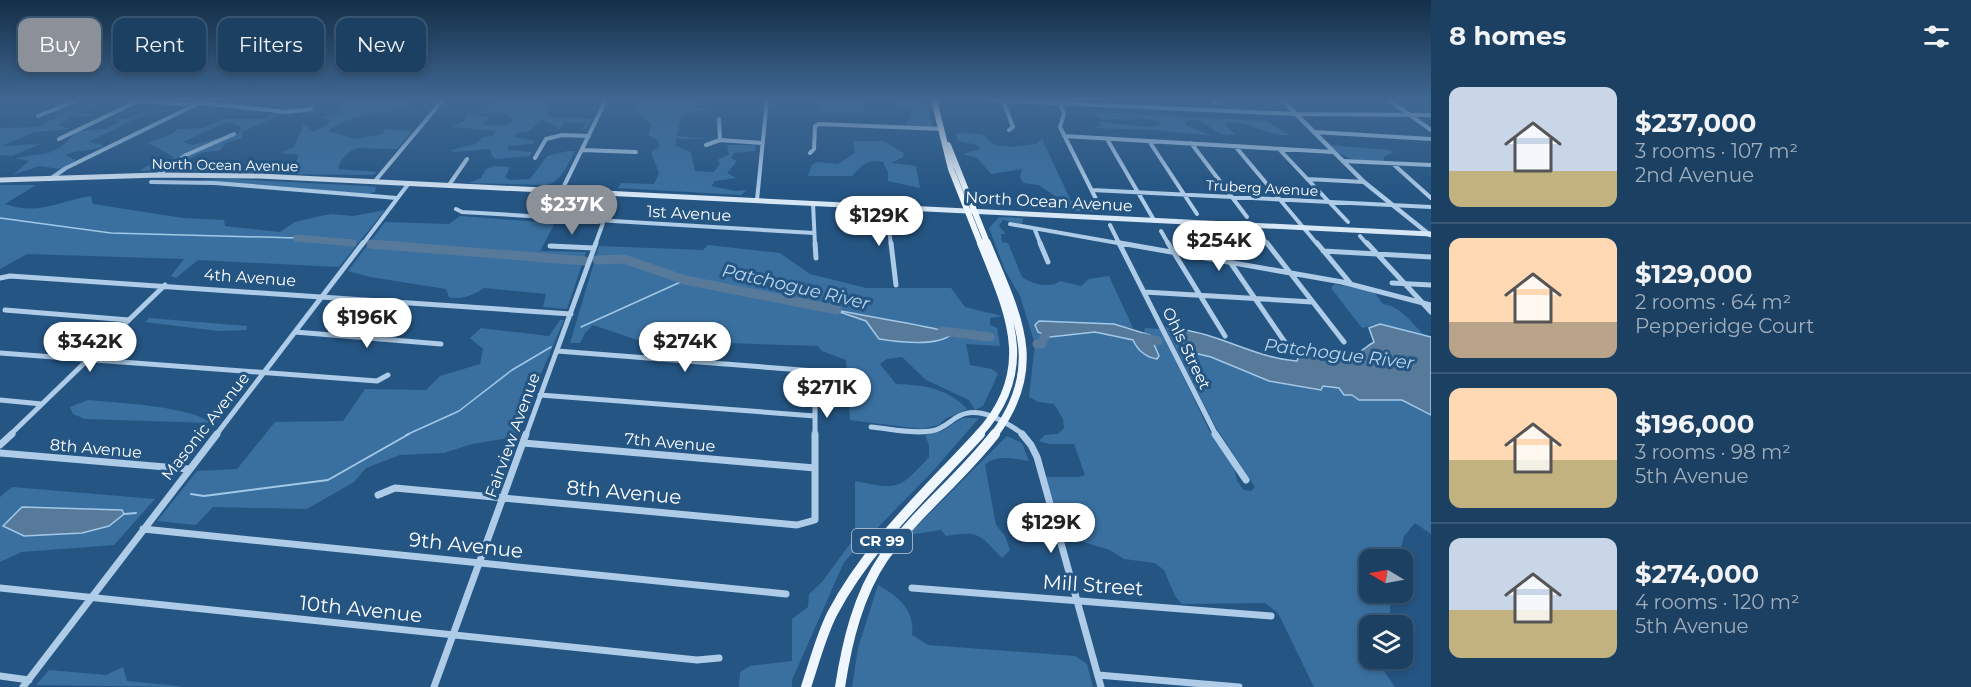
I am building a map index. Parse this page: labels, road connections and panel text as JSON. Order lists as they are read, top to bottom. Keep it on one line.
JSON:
{"streets":{"main road":["North Ocean Avenue","CR 99"],"street":["Truberg Avenue","1st Avenue","4th Avenue","Ohls Street","Masonic Avenue","Fairview Avenue","7th Avenue","8th Avenue","9th Avenue","Mill Street","10th Avenue"]},"crossings":[["North Ocean Avenue","Masonic Avenue"],["North Ocean Avenue","Fairview Avenue"],["North Ocean Avenue","CR 99"],["1st Avenue","Fairview Avenue"],["4th Avenue","Masonic Avenue"],["4th Avenue","Fairview Avenue"],["Masonic Avenue","8th Avenue"],["Masonic Avenue","9th Avenue"],["Masonic Avenue","10th Avenue"],["Fairview Avenue","7th Avenue"],["Fairview Avenue","8th Avenue"],["Fairview Avenue","9th Avenue"],["Fairview Avenue","10th Avenue"],["7th Avenue","8th Avenue"]],"water":["Patchogue River"],"north":"left","page":{"heading":"8 homes","chip":["Buy","Rent","Filters","New"],"list":[{"name":"$237,000","note":"3 rooms · 107 m² · 2nd Avenue"},{"name":"$129,000","note":"2 rooms · 64 m² · Pepperidge Court"},{"name":"$196,000","note":"3 rooms · 98 m² · 5th Avenue"},{"name":"$274,000","note":"4 rooms · 120 m² · 5th Avenue"}],"price":["$237K","$129K","$254K","$196K","$342K","$274K","$271K","$129K"]}}
